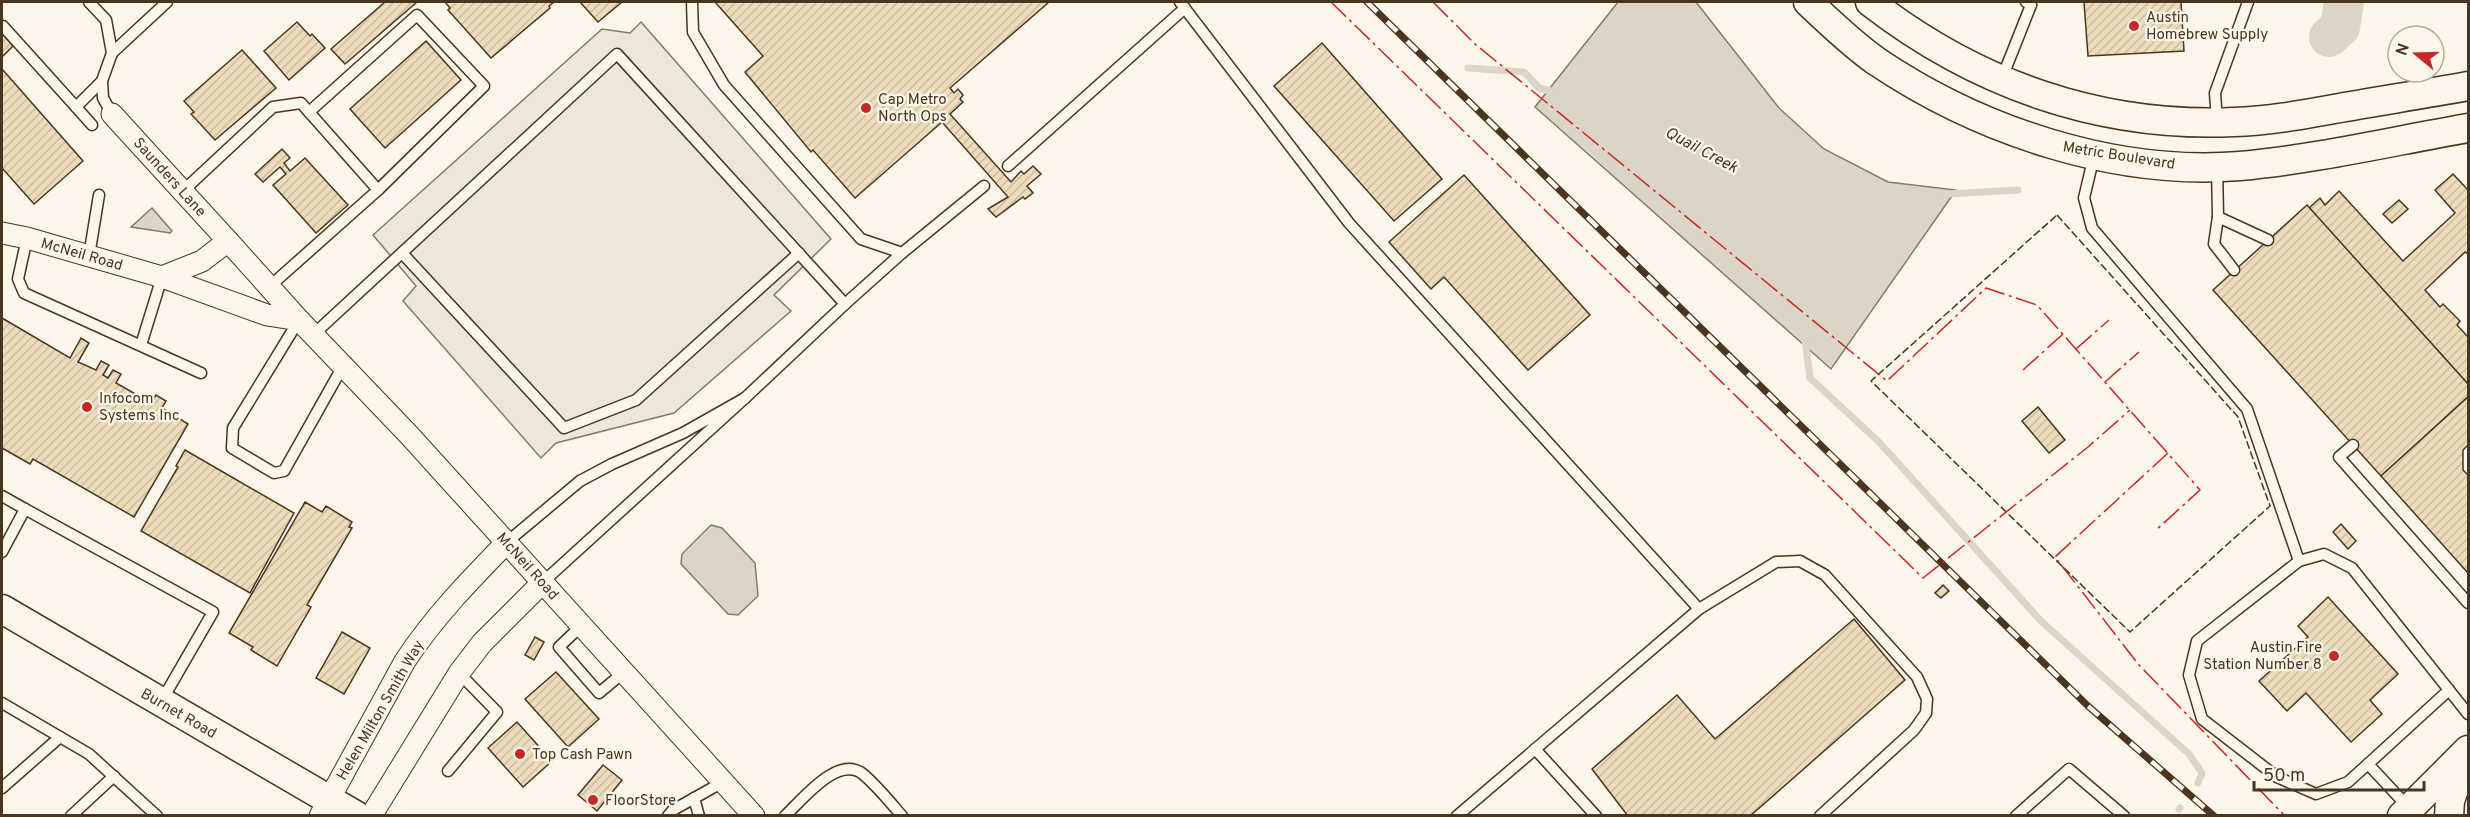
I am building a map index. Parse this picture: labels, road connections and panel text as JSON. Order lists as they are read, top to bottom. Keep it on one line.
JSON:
{"streets":{"main road":["Metric Boulevard","Burnet Road"],"street":["Saunders Lane","McNeil Road","Helen Milton Smith Way"]},"crossings":[["Saunders Lane","McNeil Road"],["McNeil Road","Helen Milton Smith Way"],["Helen Milton Smith Way","Burnet Road"]],"water":["Quail Creek"],"places":["Austin Homebrew Supply","Cap Metro North Ops","Infocom Systems Inc","Austin Fire Station Number 8","Top Cash Pawn","FloorStore"],"scale_bar":"50 m","north":"left"}
